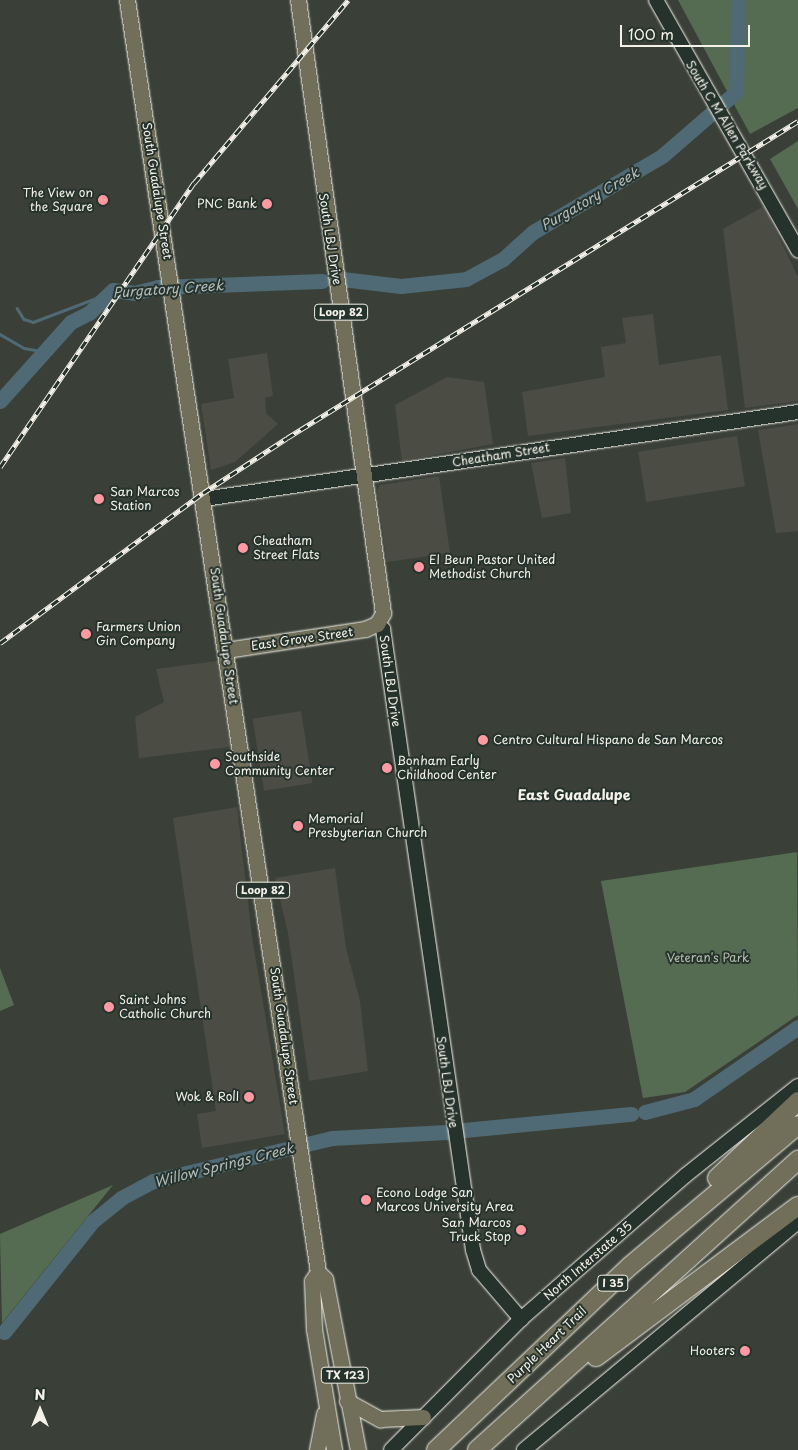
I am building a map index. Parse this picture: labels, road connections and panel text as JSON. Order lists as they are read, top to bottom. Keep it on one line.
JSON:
{"streets":{"highway":["I 35","Purple Heart Trail"],"main road":["South Guadalupe Street","South LBJ Drive","Loop 82","East Grove Street","TX 123"],"street":["South C M Allen Parkway","Cheatham Street","North Interstate 35"]},"crossings":[["South Guadalupe Street","Cheatham Street"],["South Guadalupe Street","East Grove Street"],["South LBJ Drive","Cheatham Street"],["South LBJ Drive","East Grove Street"],["South LBJ Drive","North Interstate 35"]],"districts":["East Guadalupe"],"water":["Purgatory Creek","Willow Springs Creek"],"parks":["Veteran's Park"],"places":["The View on the Square","PNC Bank","San Marcos Station","Cheatham Street Flats","El Beun Pastor United Methodist Church","Farmers Union Gin Company","Centro Cultural Hispano de San Marcos","Southside Community Center","Bonham Early Childhood Center","Memorial Presbyterian Church","Saint Johns Catholic Church","Wok & Roll","Econo Lodge San Marcos University Area","San Marcos Truck Stop","Hooters"],"scale_bar":"100 m","north":"top"}
